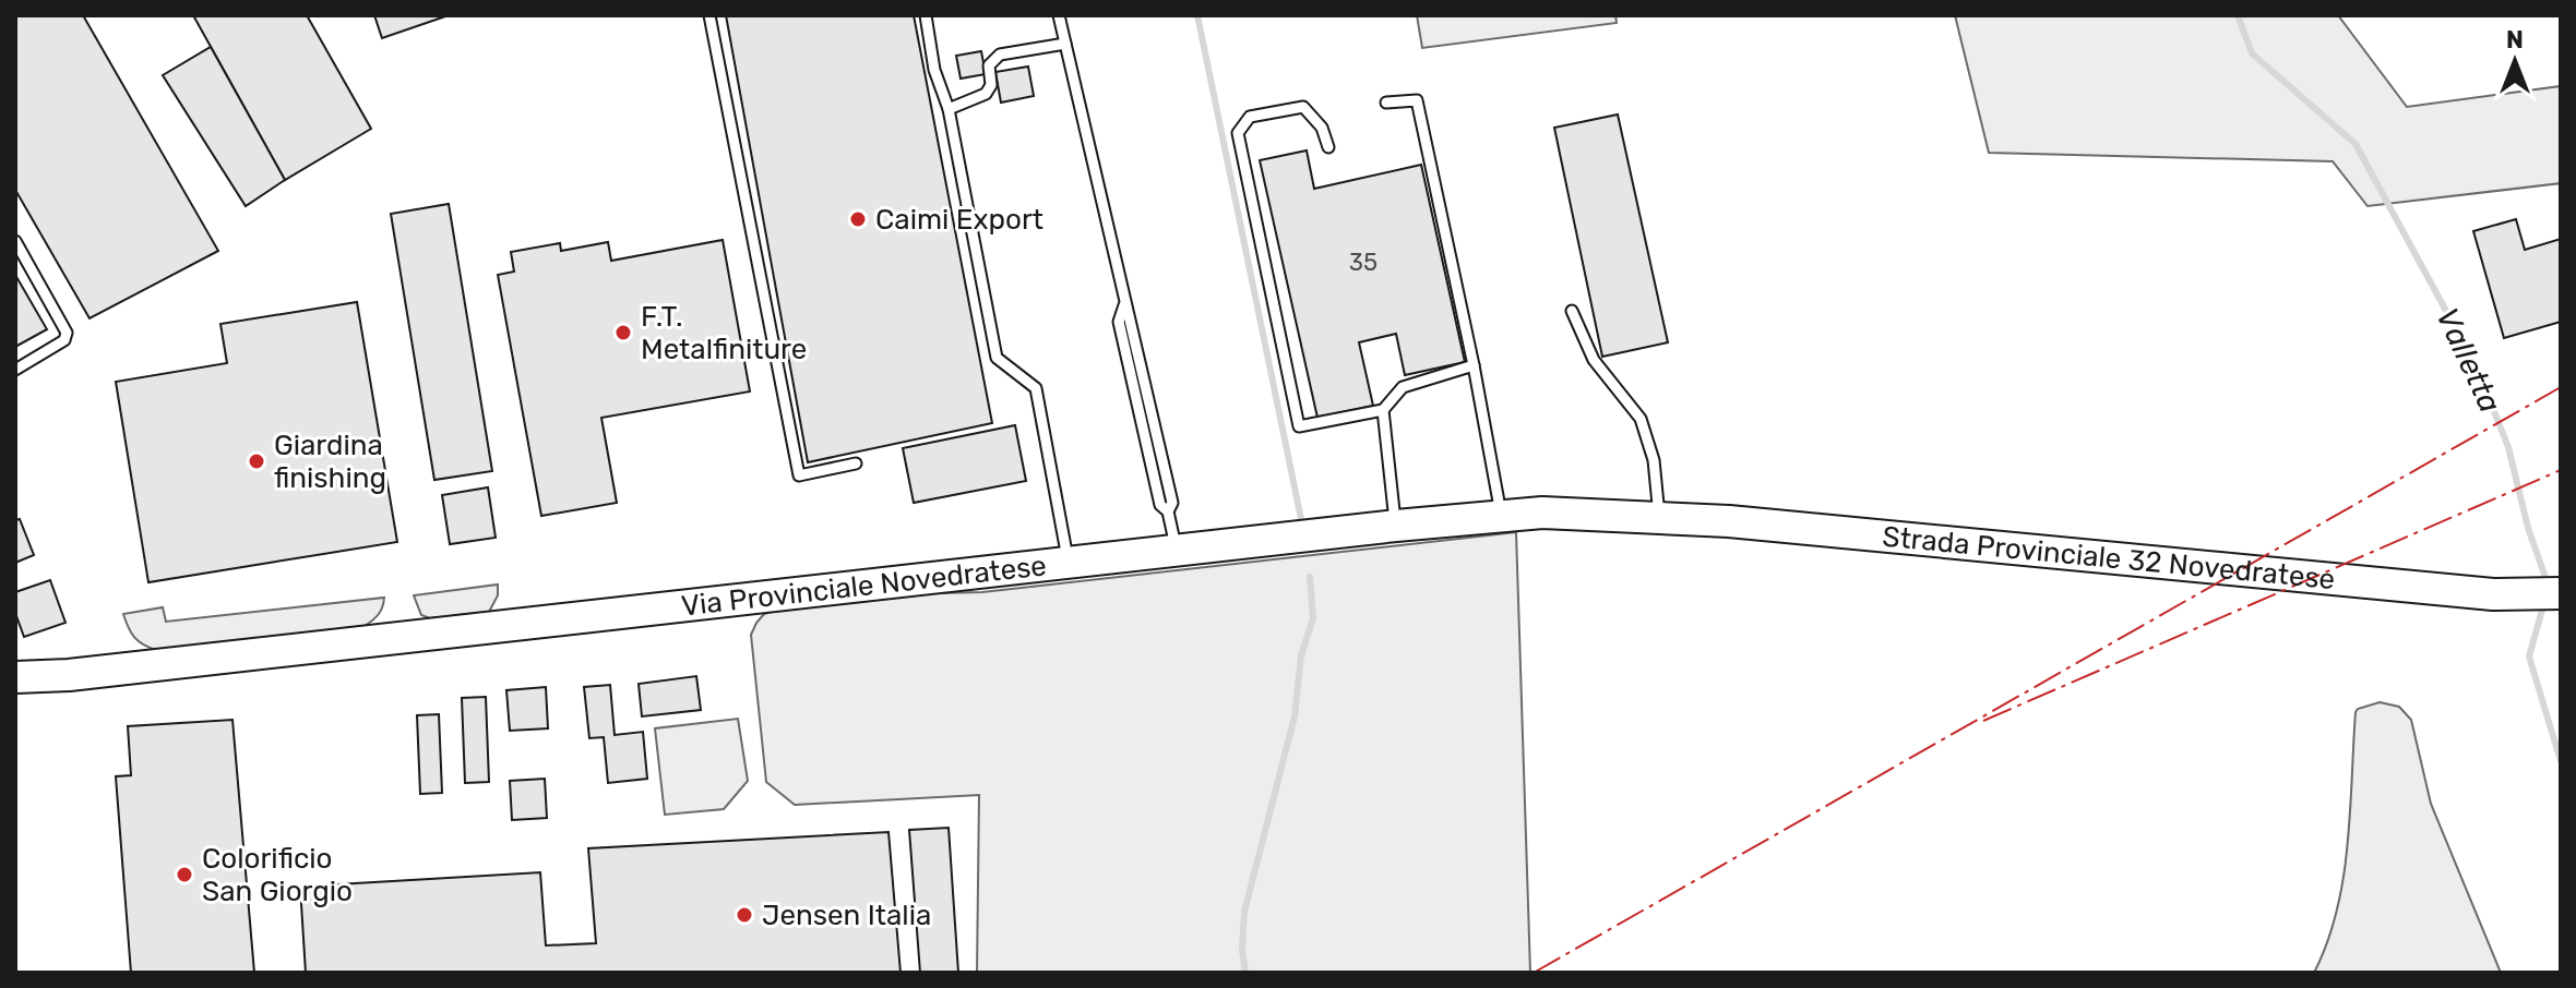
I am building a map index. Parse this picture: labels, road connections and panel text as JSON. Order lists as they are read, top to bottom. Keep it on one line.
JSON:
{"streets":{"main road":["Strada Provinciale 32 Novedratese","Via Provinciale Novedratese"]},"crossings":[["Strada Provinciale 32 Novedratese","Via Provinciale Novedratese"]],"water":["Valletta"],"places":["Caimi Export","F.T. Metalfiniture","Giardina finishing","Colorificio San Giorgio","Jensen Italia"],"house_numbers":["35"],"north":"top"}
